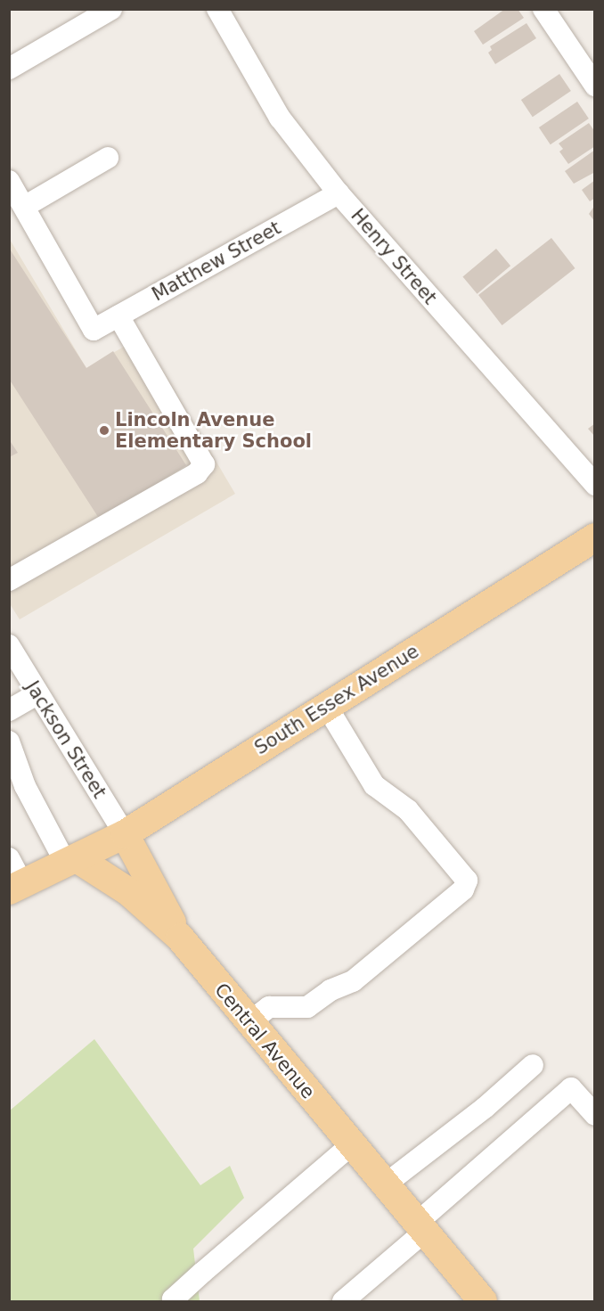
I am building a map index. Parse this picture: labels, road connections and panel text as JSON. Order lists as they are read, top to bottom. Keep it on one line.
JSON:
{"streets":{"main road":["South Essex Avenue","Central Avenue"],"street":["Henry Street","Matthew Street","Jackson Street"]},"crossings":[["Henry Street","Matthew Street"],["South Essex Avenue","Jackson Street"],["South Essex Avenue","Central Avenue"]],"places":["Lincoln Avenue Elementary School"]}
